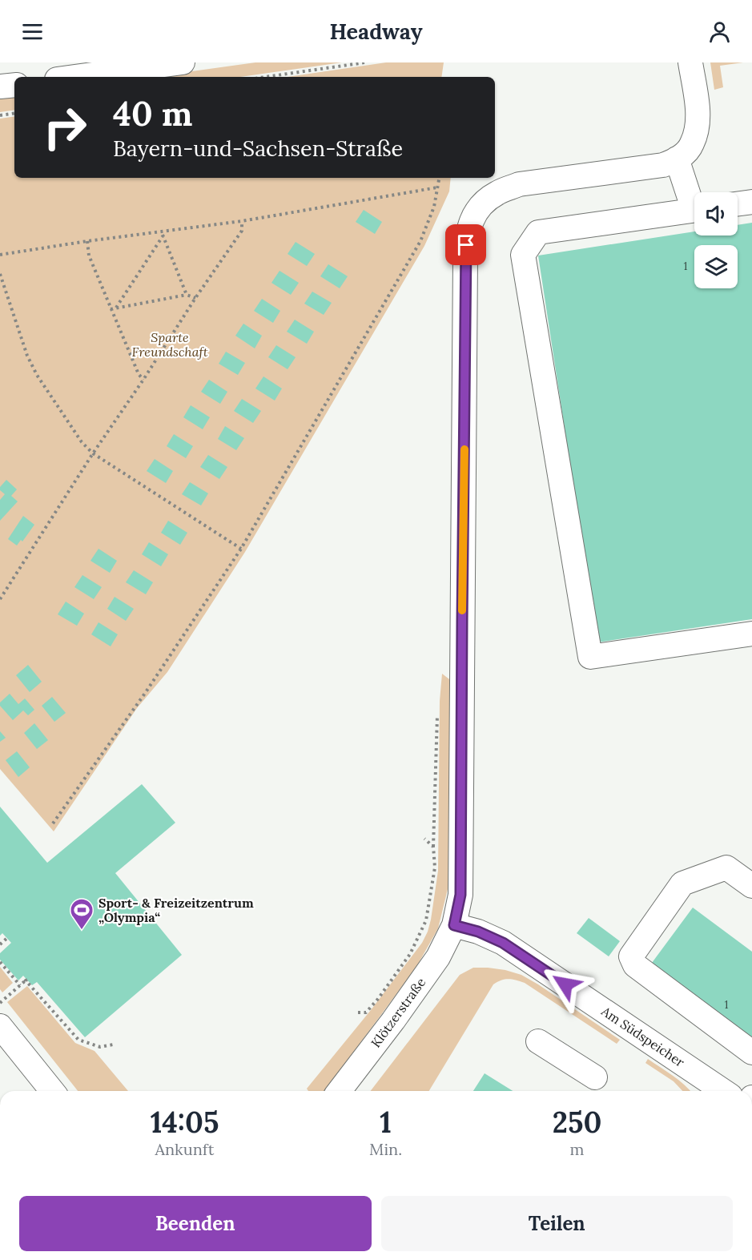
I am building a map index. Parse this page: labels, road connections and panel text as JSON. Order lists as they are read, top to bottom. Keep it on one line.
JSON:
{"streets":{"street":["Klötzerstraße","Am Südspeicher"]},"crossings":[["Klötzerstraße","Am Südspeicher"]],"parks":["Sparte Freundschaft"],"places":{"sports":["Sport- & Freizeitzentrum „Olympia“"]},"house_numbers":["1","1"],"page":{"header":"Headway","turn":["40 m","Bayern-und-Sachsen-Straße"],"eta":["14:05","Ankunft","1","Min.","250","m"],"buttons":["Beenden","Teilen"]}}
